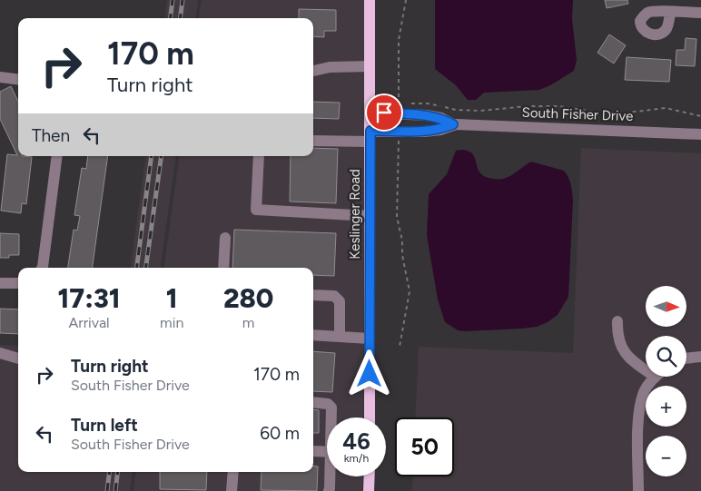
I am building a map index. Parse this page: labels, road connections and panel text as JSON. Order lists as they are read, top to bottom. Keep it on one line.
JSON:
{"streets":{"main road":["Keslinger Road"],"street":["South Fisher Drive"]},"crossings":[["South Fisher Drive","Keslinger Road"]],"north":"right","page":{"turn":["170 m","Turn right"],"then":"Then","eta":["17:31","Arrival","1","min","280","m"],"map_buttons":["+","−"],"list":[{"name":"Turn right","note":"South Fisher Drive","value":"170 m"},{"name":"Turn left","note":"South Fisher Drive","value":"60 m"}],"speed":"46 km/h","limit":"50"}}
